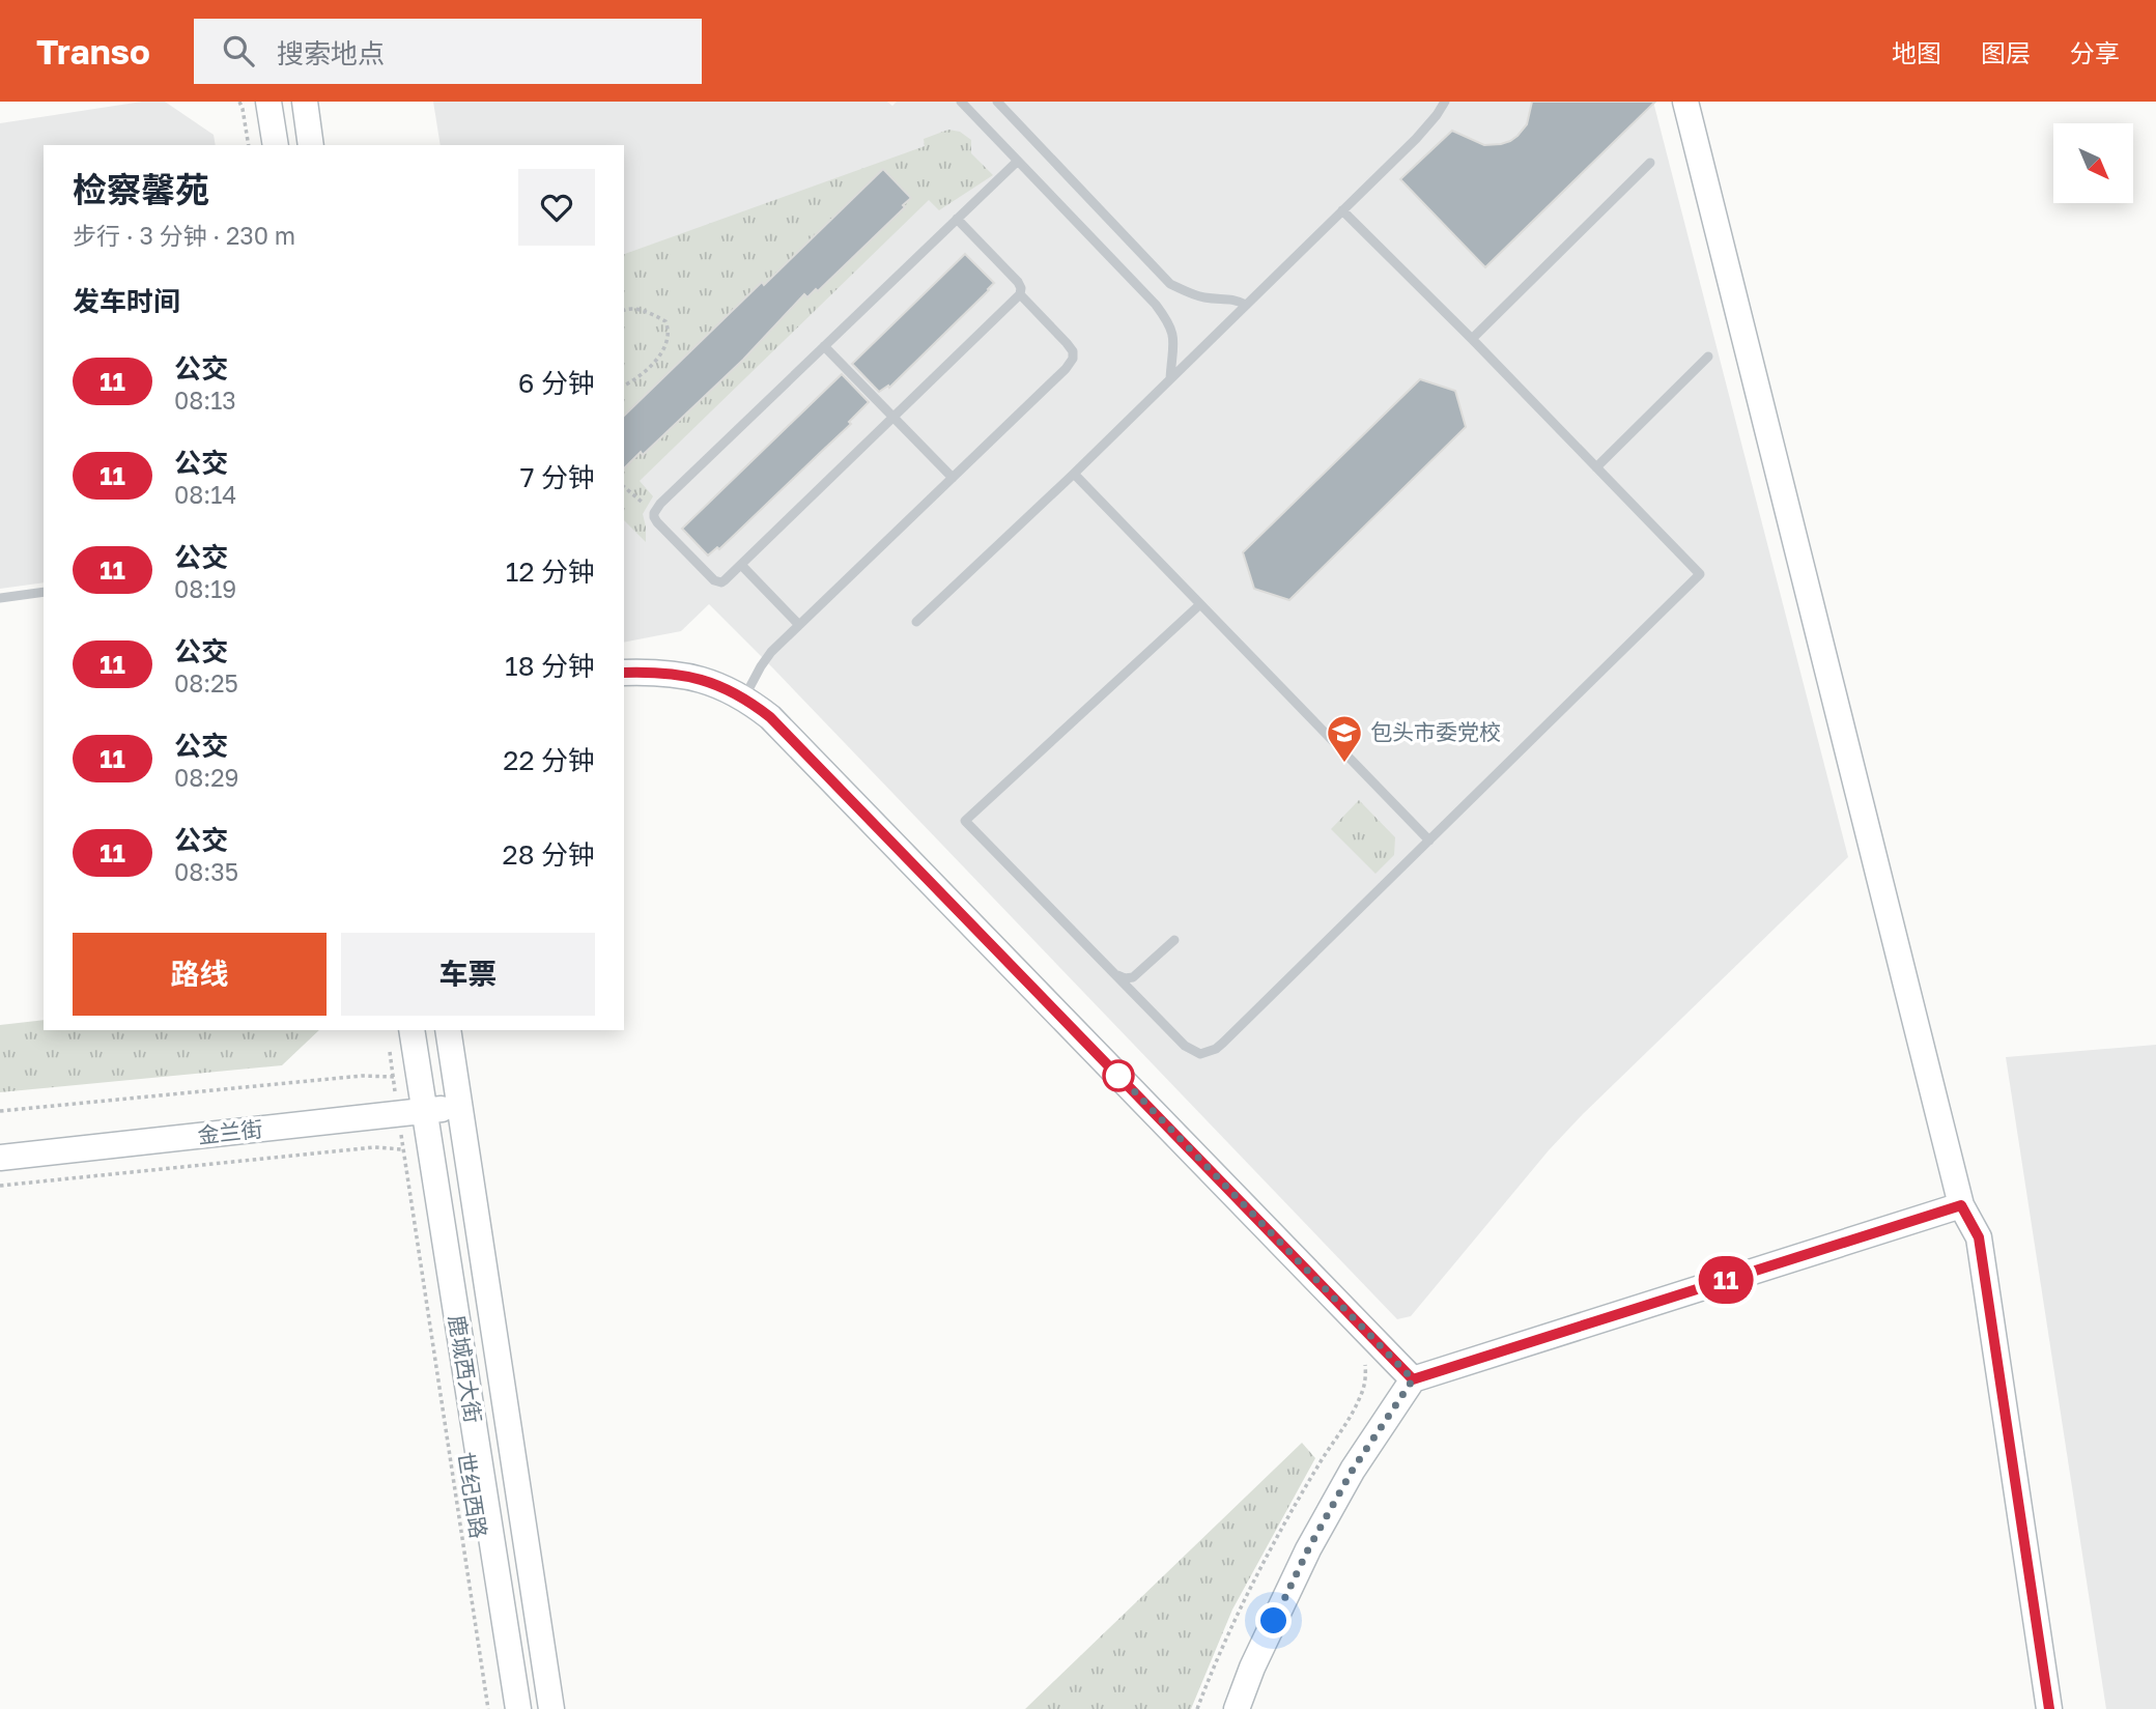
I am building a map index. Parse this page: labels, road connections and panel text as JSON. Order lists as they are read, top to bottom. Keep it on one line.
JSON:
{"streets":{"street":["金兰街","鹿城西大街"],"path":["世纪西路"]},"crossings":[["金兰街","鹿城西大街"],["金兰街","世纪西路"]],"places":{"school or university":["包头市委党校"]},"lines":["bus line 11"],"north":"bottom right","page":{"header":"Transo","search":"搜索地点","nav":["地图","图层","分享"],"on_map":"11","heading":[["检察馨苑","步行 · 3 分钟 · 230 m"],"发车时间"],"list":[{"mark":"11","name":"公交","note":"08:13","value":"6 分钟"},{"mark":"11","name":"公交","note":"08:14","value":"7 分钟"},{"mark":"11","name":"公交","note":"08:19","value":"12 分钟"},{"mark":"11","name":"公交","note":"08:25","value":"18 分钟"},{"mark":"11","name":"公交","note":"08:29","value":"22 分钟"},{"mark":"11","name":"公交","note":"08:35","value":"28 分钟"}],"buttons":["路线","车票"]}}
